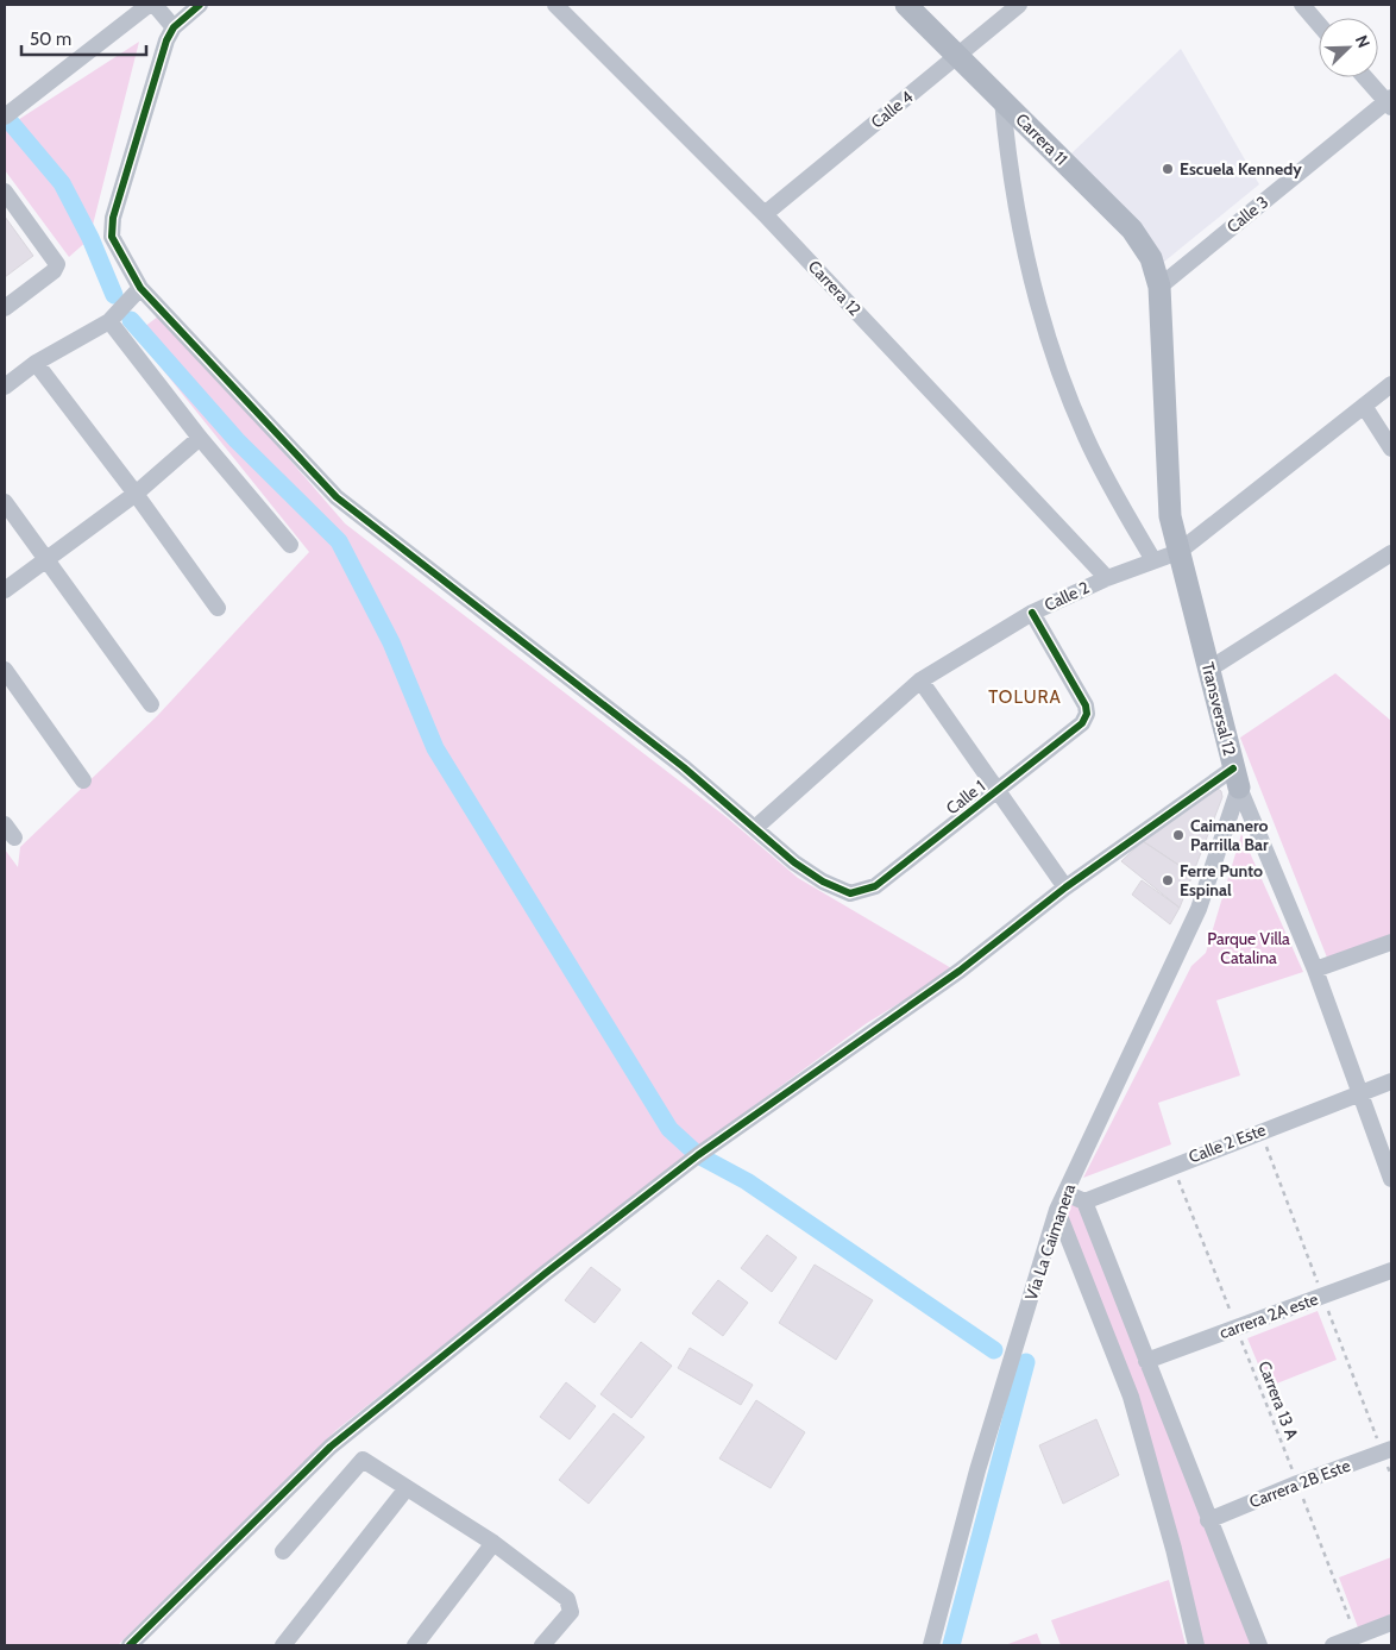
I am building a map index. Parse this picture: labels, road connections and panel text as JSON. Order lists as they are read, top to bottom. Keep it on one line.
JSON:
{"streets":{"street":["Calle 4","Carrera 11","Calle 3","Carrera 12","Calle 2","Transversal 12","Calle 1","Calle 2 Este","Vía La Caimanera","carrera 2A este","Carrera 2B Este"],"path":["Carrera 13 A"]},"crossings":[["Calle 4","Carrera 11"],["Calle 4","Carrera 12"],["Carrera 11","Calle 3"],["Carrera 11","Transversal 12"],["Calle 3","Transversal 12"],["Carrera 12","Calle 2"],["Calle 2","Transversal 12"],["Calle 2","Calle 1"],["Transversal 12","Calle 2 Este"],["Transversal 12","Vía La Caimanera"],["Calle 2 Este","Carrera 13 A"],["carrera 2A este","Carrera 13 A"],["Carrera 13 A","Carrera 2B Este"]],"districts":["TOLURA"],"parks":["Parque Villa Catalina"],"places":["Escuela Kennedy","Caimanero Parrilla Bar","Ferre Punto Espinal"],"scale_bar":"50 m","north":"top right"}
